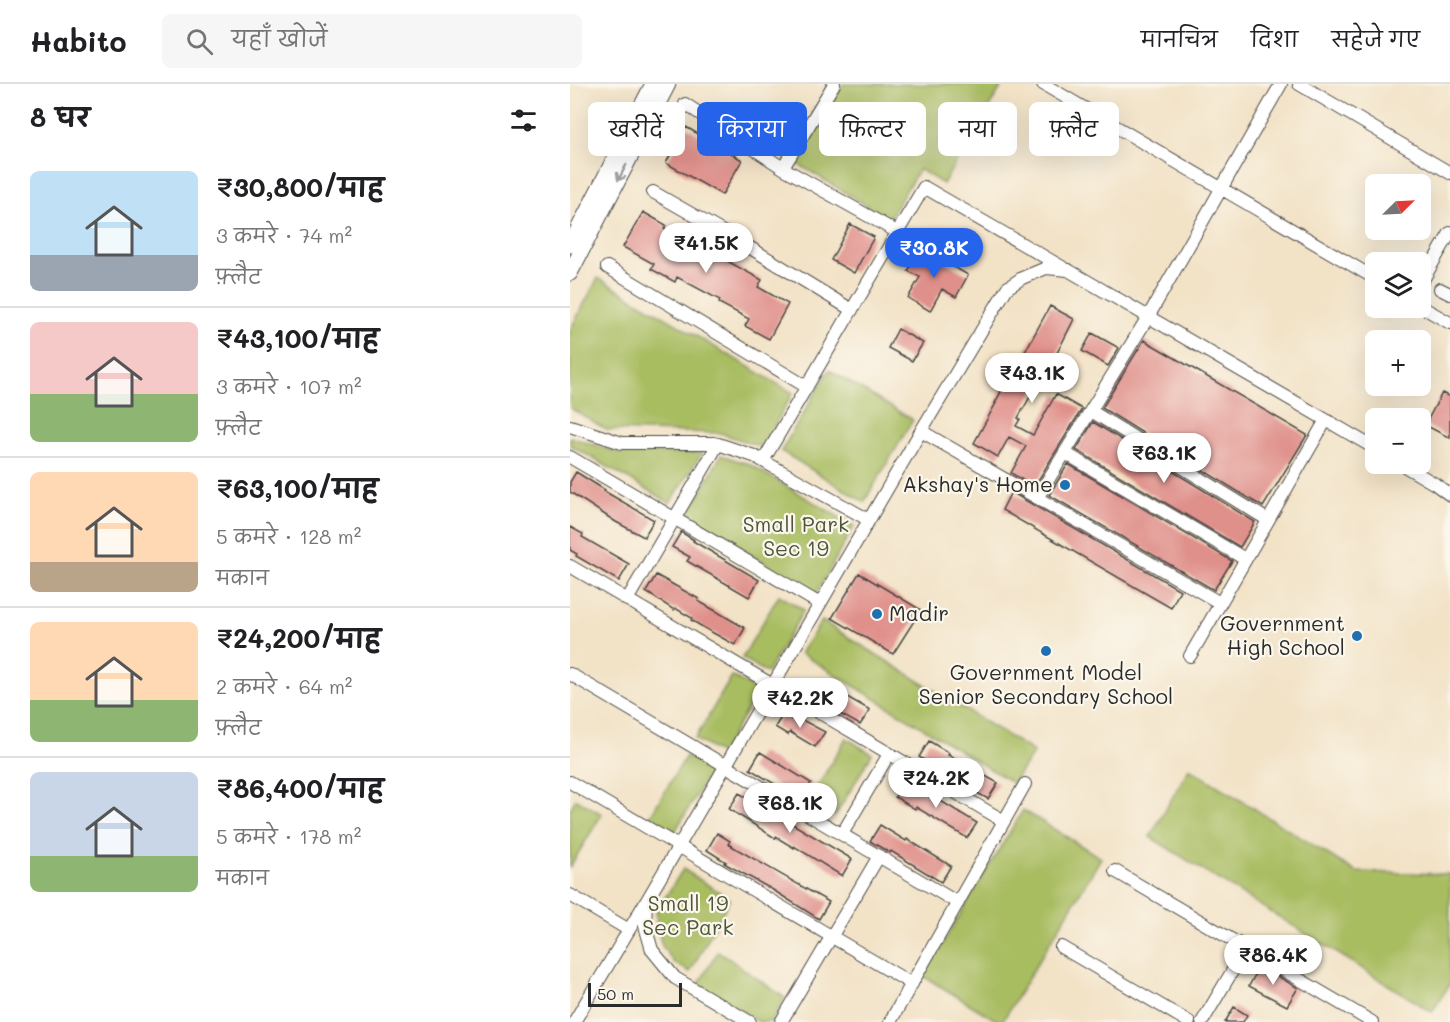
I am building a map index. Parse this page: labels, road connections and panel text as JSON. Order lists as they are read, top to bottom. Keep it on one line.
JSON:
{"parks":["Small Park Sec 19","Small 19 Sec Park"],"places":["Akshay's Home","Madir","Government High School","Government Model Senior Secondary School"],"scale_bar":"50 m","north":"top right","page":{"header":"Habito","search":"यहाँ खोजें","nav":["मानचित्र","दिशा","सहेजे गए"],"heading":"8 घर","chip":["खरीदें","किराया","फ़िल्टर","नया","फ़्लैट"],"list":[{"name":"₹30,800/माह","note":"3 कमरे · 74 m² · फ़्लैट"},{"name":"₹43,100/माह","note":"3 कमरे · 107 m² · फ़्लैट"},{"name":"₹63,100/माह","note":"5 कमरे · 128 m² · मकान"},{"name":"₹24,200/माह","note":"2 कमरे · 64 m² · फ़्लैट"},{"name":"₹86,400/माह","note":"5 कमरे · 178 m² · मकान"}],"map_buttons":["+","−"],"price":["₹41.5K","₹30.8K","₹43.1K","₹63.1K","₹42.2K","₹24.2K","₹68.1K","₹86.4K"],"scale":"50 m"}}
